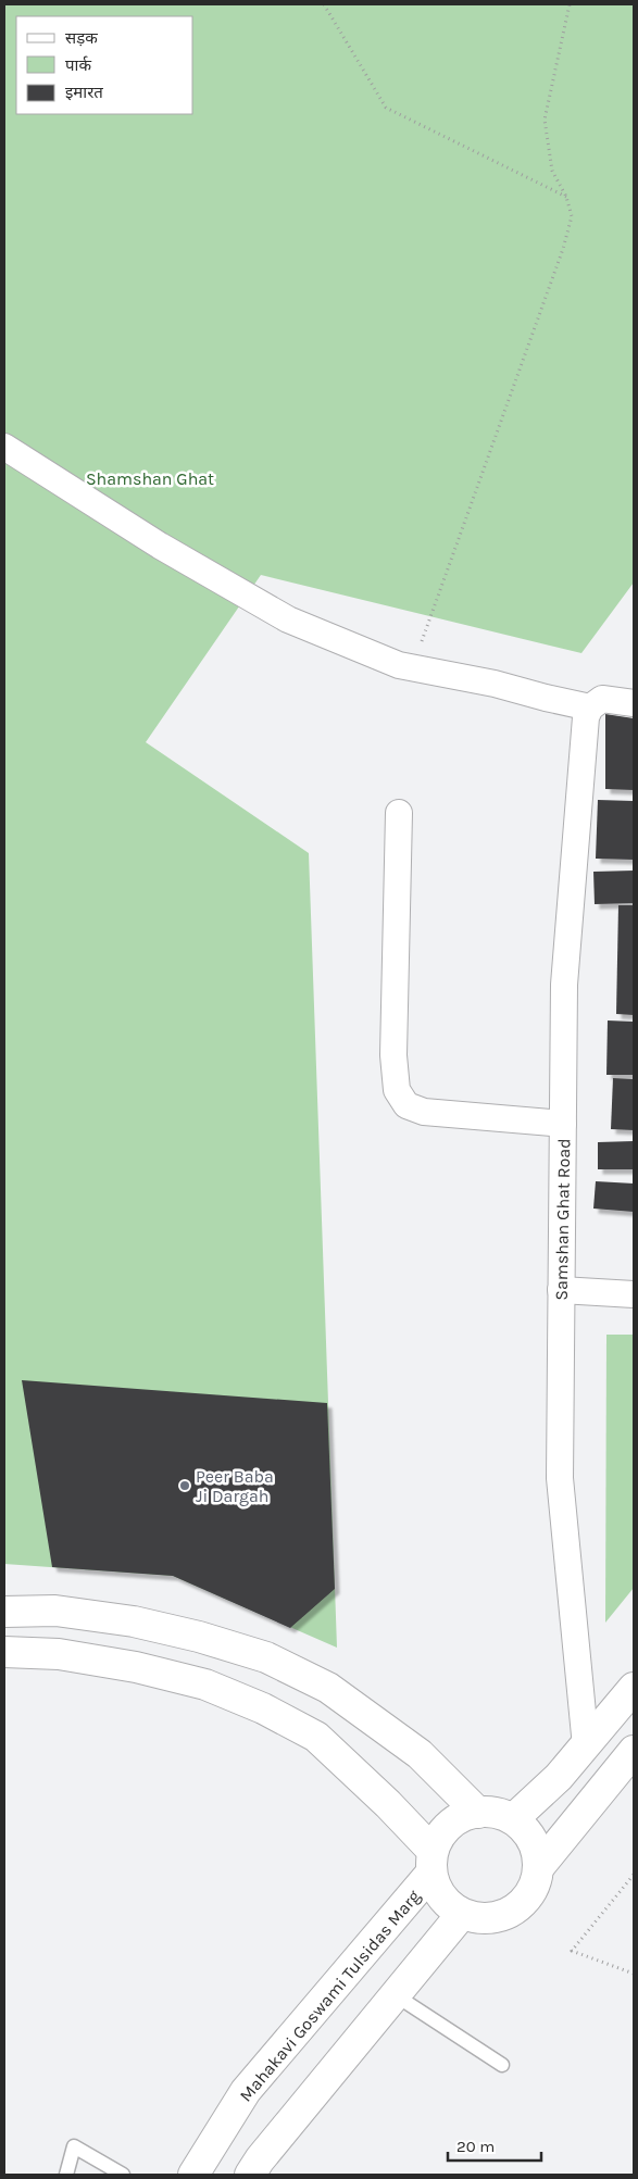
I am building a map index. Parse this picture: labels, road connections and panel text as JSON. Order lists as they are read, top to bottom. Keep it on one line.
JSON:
{"streets":{"street":["Samshan Ghat Road","Mahakavi Goswami Tulsidas Marg"]},"parks":["Shamshan Ghat"],"places":["Peer Baba Ji Dargah"],"legend":["सड़क","पार्क","इमारत"],"scale_bar":"20 m"}
